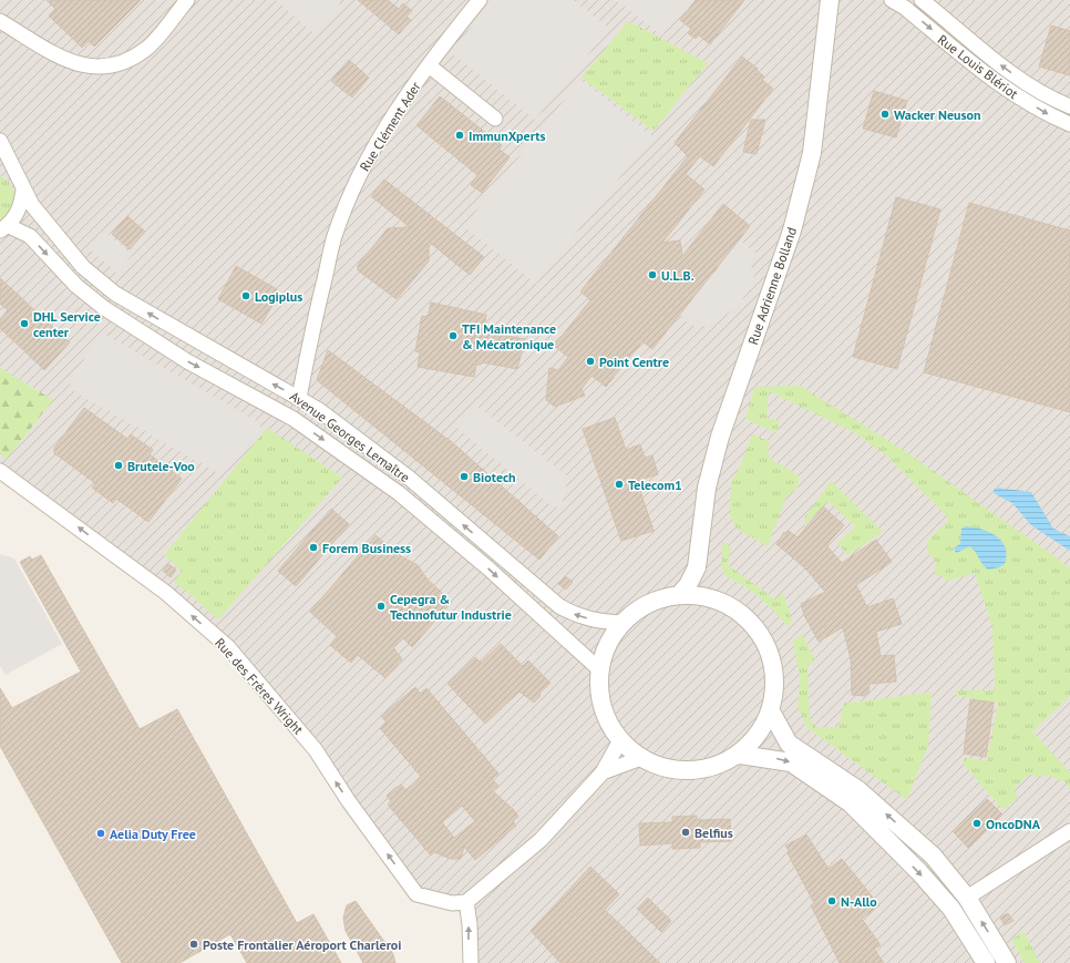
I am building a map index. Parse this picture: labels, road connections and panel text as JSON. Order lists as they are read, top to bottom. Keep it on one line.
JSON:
{"streets":{"street":["Rue Louis Blériot","Rue Clément Ader","Rue Adrienne Bolland","Avenue Georges Lemaître","Rue des Frères Wright"]},"crossings":[["Rue Clément Ader","Avenue Georges Lemaître"]],"one_way":["Rue des Frères Wright"],"places":["Wacker Neuson","ImmunXperts","U.L.B.","Logiplus","DHL Service center","TFI Maintenance & Mécatronique","Point Centre","Brutele-Voo","Biotech","Telecom1","Forem Business","Cepegra & Technofutur Industrie","OncoDNA","Belfius","Aelia Duty Free","N-Allo","Poste Frontalier Aéroport Charleroi"]}
